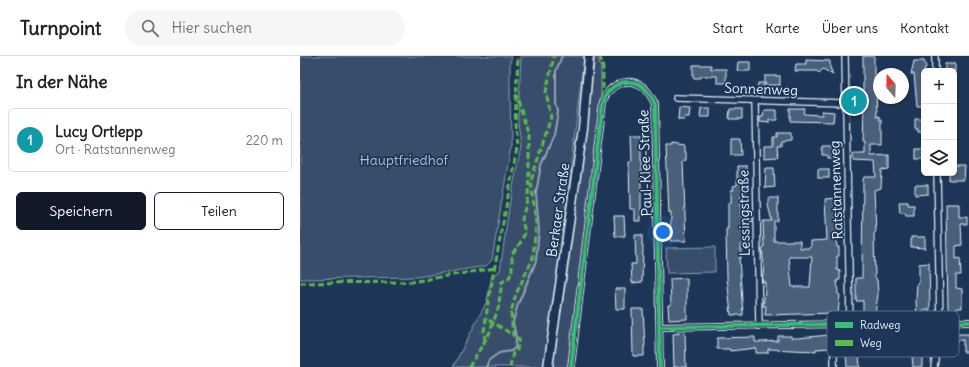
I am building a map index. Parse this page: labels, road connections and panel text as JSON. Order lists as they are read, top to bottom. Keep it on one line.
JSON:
{"streets":{"main road":["Berkaer Straße"],"street":["Sonnenweg","Paul-Klee-Straße","Ratstannenweg","Lessingstraße"]},"crossings":[["Sonnenweg","Ratstannenweg"],["Sonnenweg","Lessingstraße"]],"parks":["Hauptfriedhof"],"legend":["Radweg","Weg"],"north":"top","page":{"header":"Turnpoint","search":"Hier suchen","nav":["Start","Karte","Über uns","Kontakt"],"heading":"In der Nähe","map_buttons":["+","−"],"pins":"1","list":[{"mark":"1","name":"Lucy Ortlepp","note":"Ort · Ratstannenweg","value":"220 m"}],"buttons":["Speichern","Teilen"]}}
